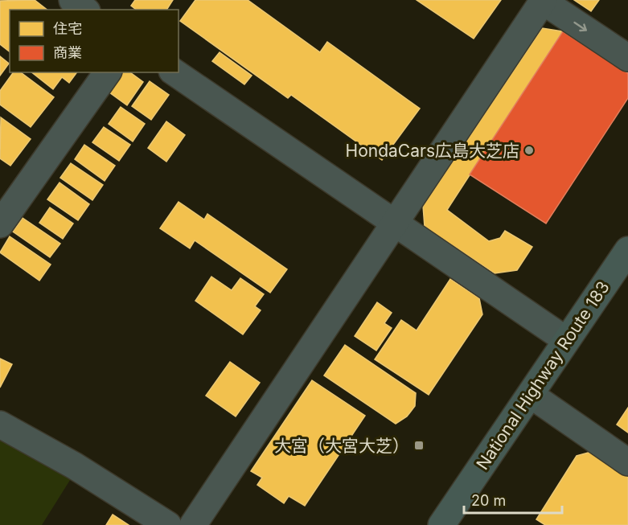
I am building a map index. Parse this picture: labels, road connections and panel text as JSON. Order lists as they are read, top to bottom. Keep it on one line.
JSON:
{"streets":{"highway":["National Highway Route 183"]},"places":{"other":["HondaCars広島大芝店"],"transit":["大宮（大宮大芝）"]},"legend":["住宅","商業"],"scale_bar":"20 m"}
